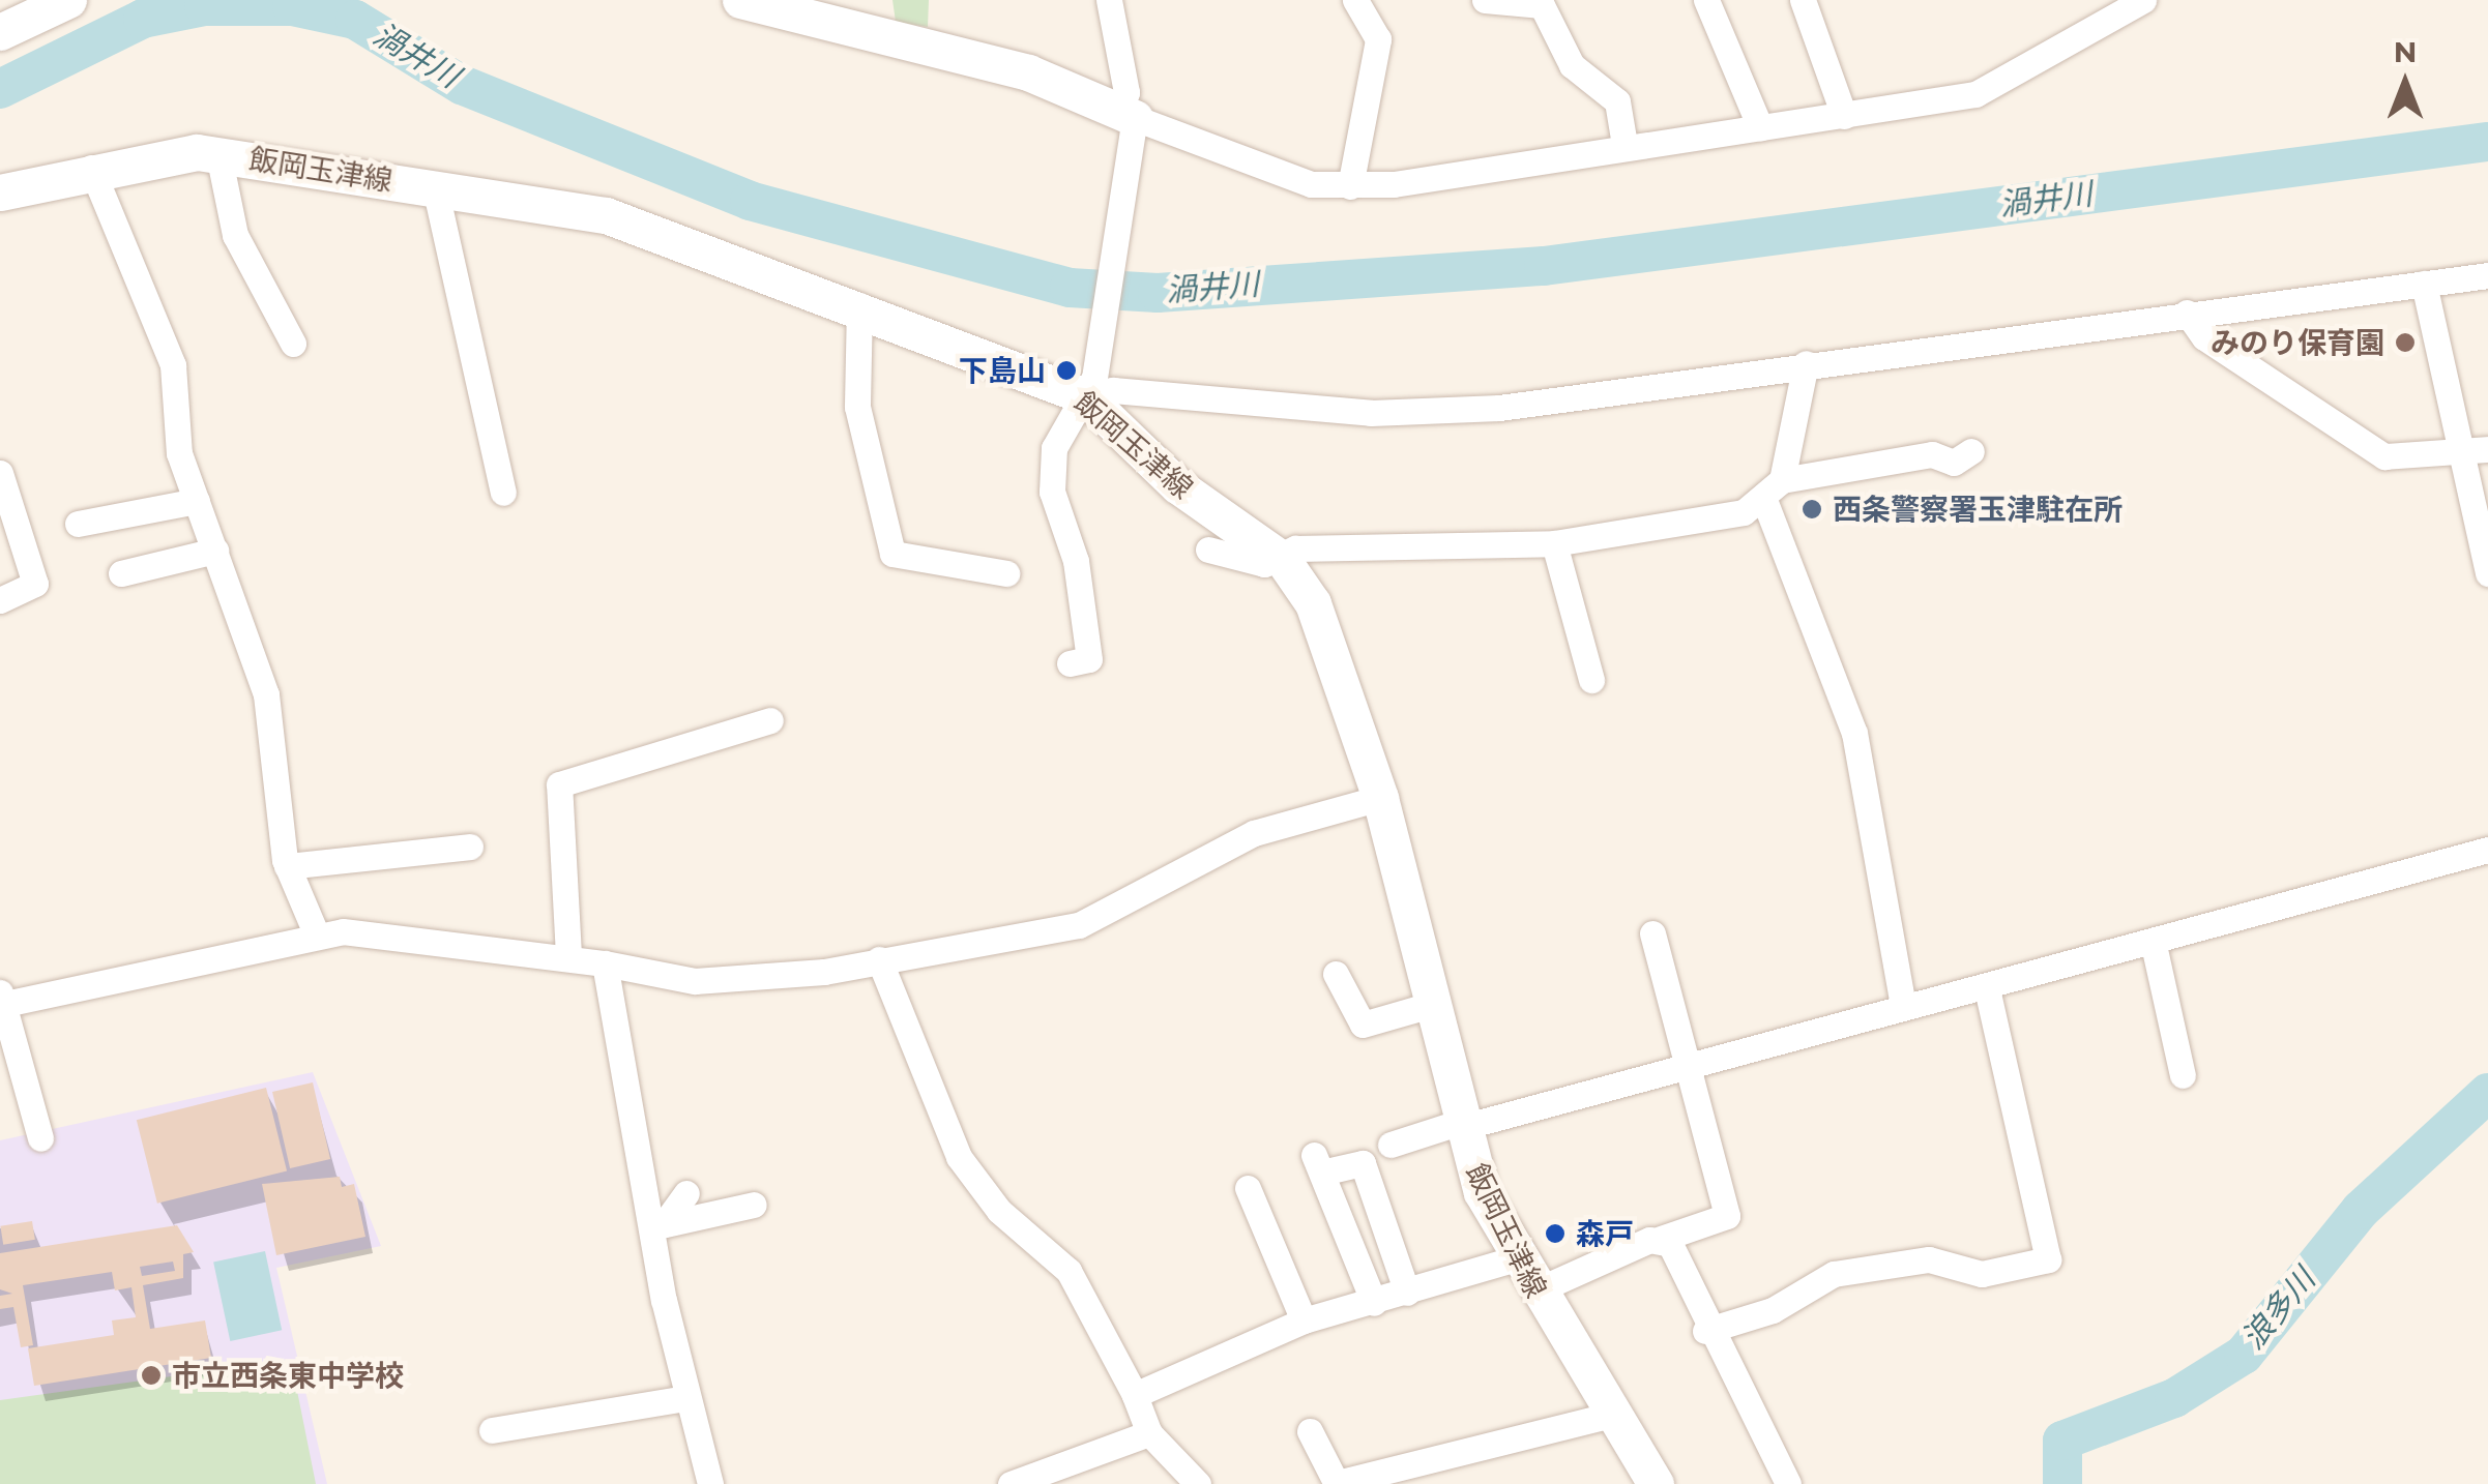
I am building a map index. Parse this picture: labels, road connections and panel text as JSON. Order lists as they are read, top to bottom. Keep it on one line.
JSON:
{"streets":{"main road":["飯岡玉津線"]},"water":["渦井川","浪多川"],"places":["みのり保育園","下島山","西条警察署玉津駐在所","森戸","市立西条東中学校"],"north":"top"}
